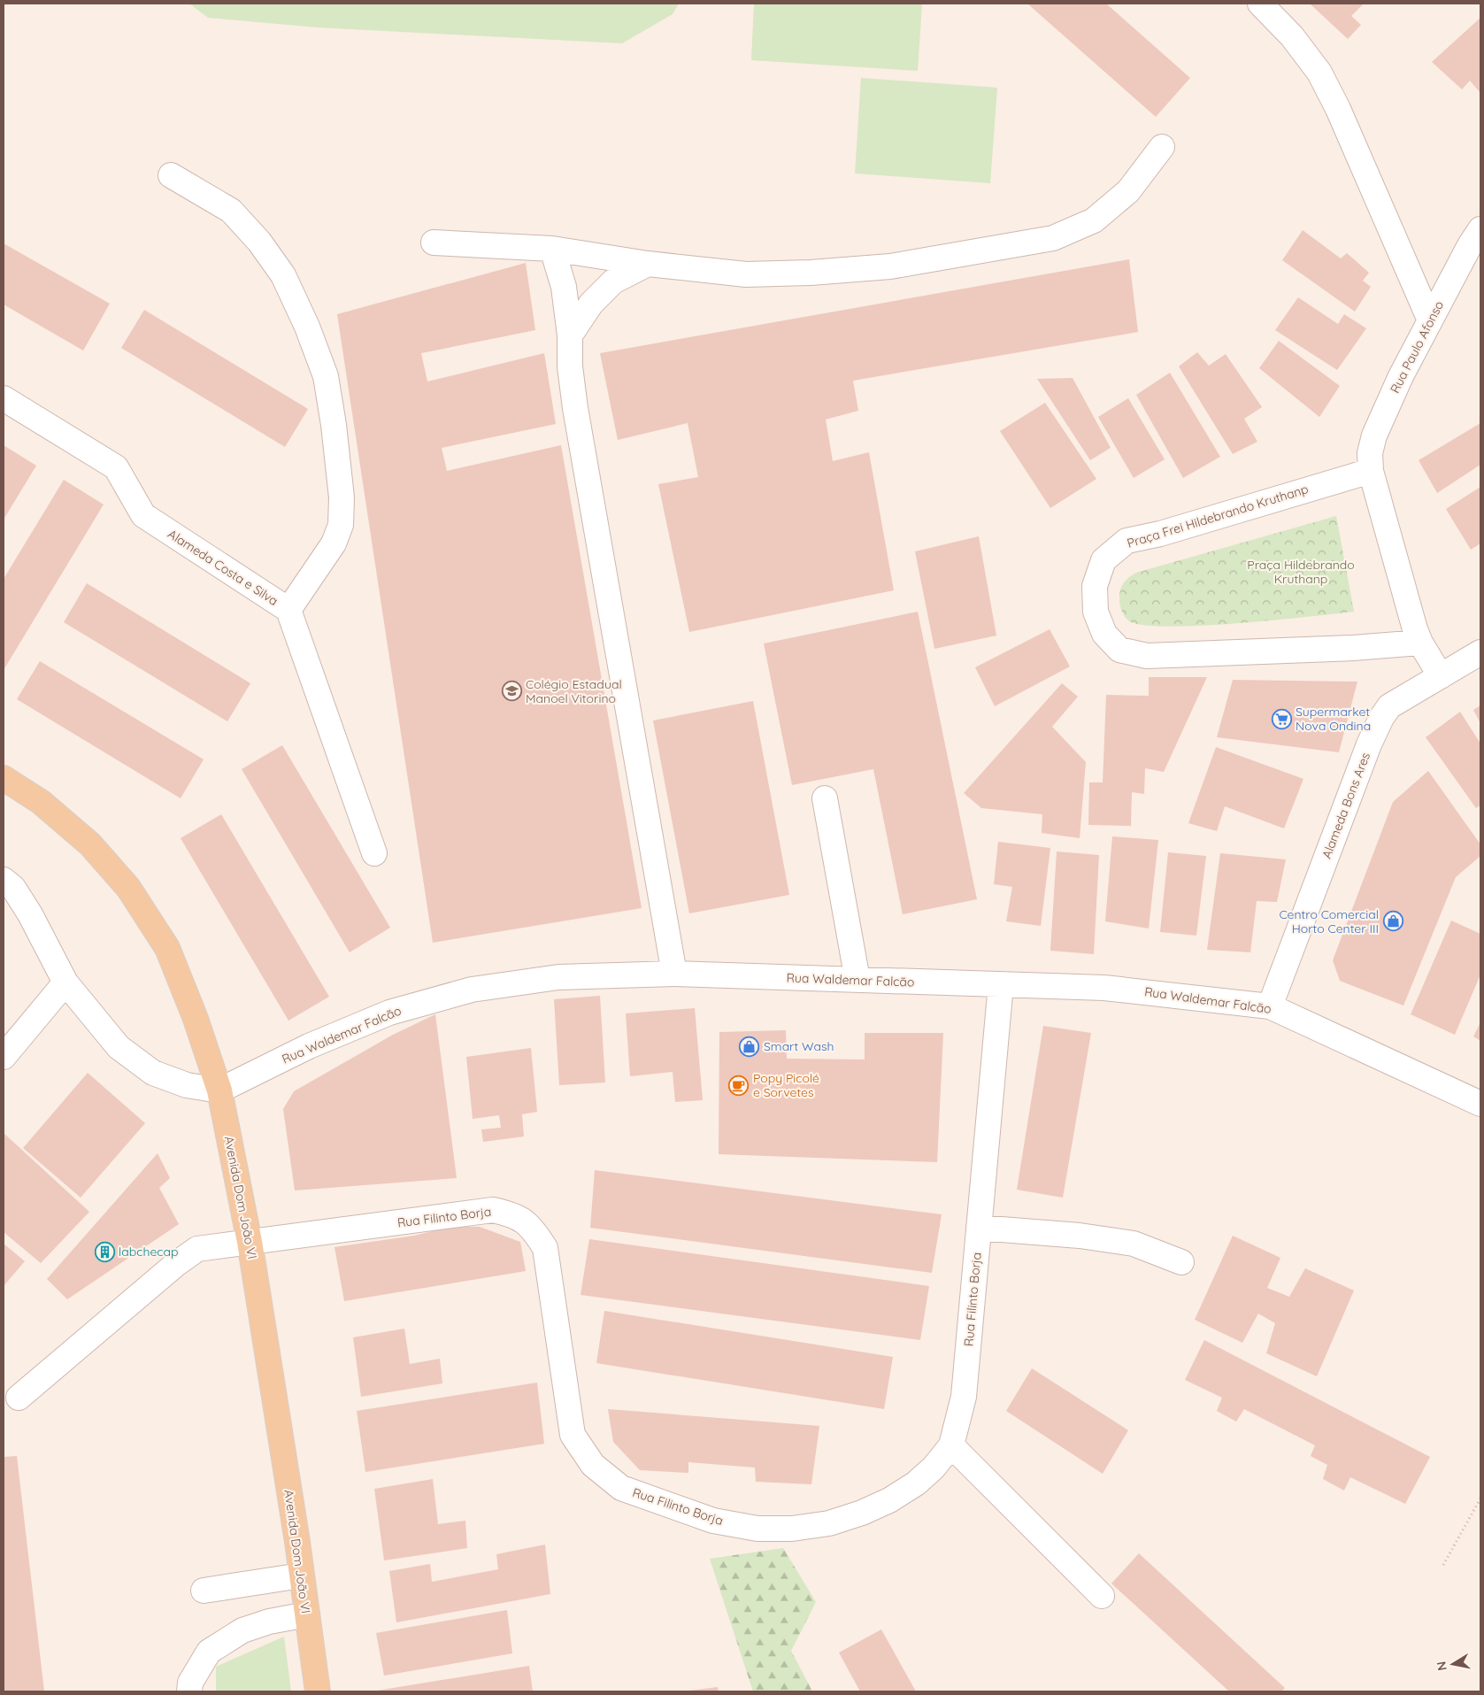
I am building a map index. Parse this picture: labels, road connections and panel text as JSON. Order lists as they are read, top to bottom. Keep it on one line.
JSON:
{"streets":{"main road":["Avenida Dom João VI"],"street":["Rua Paulo Afonso","Praça Frei Hildebrando Kruthanp","Alameda Costa e Silva","Alameda Bons Ares","Rua Waldemar Falcão","Rua Filinto Borja"]},"crossings":[["Rua Paulo Afonso","Praça Frei Hildebrando Kruthanp"],["Alameda Bons Ares","Rua Waldemar Falcão"],["Rua Waldemar Falcão","Avenida Dom João VI"],["Rua Waldemar Falcão","Rua Filinto Borja"],["Avenida Dom João VI","Rua Filinto Borja"]],"parks":["Praça Hildebrando Kruthanp"],"places":{"school or university":["Colégio Estadual Manoel Vitorino"],"supermarket":["Supermarket Nova Ondina"],"shop":["Centro Comercial Horto Center III","Smart Wash"],"cafe":["Popy Picolé e Sorvetes"],"building":["labchecap"]},"north":"left"}
